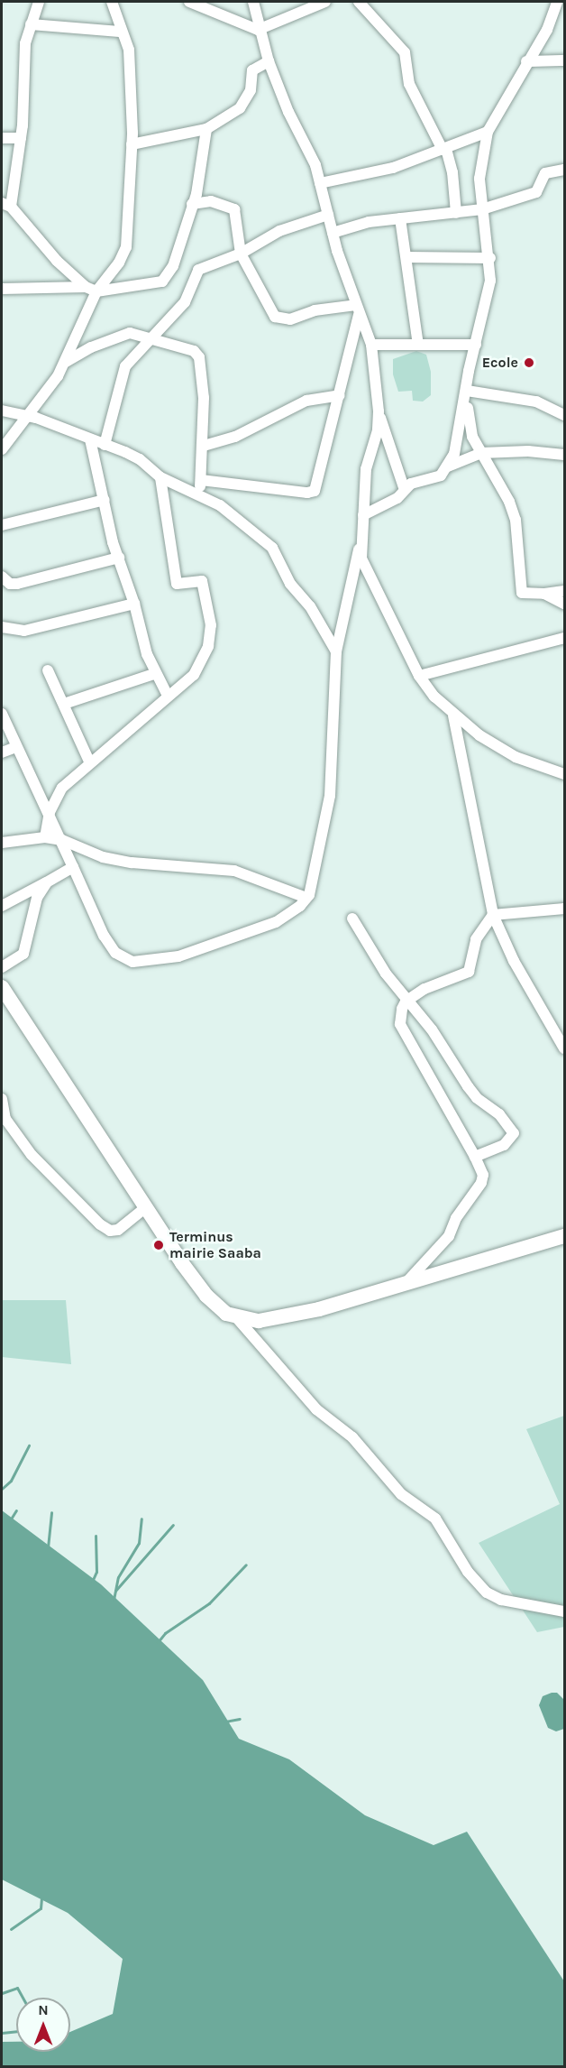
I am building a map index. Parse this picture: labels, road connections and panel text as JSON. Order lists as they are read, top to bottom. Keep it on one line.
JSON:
{"places":["Ecole","Terminus mairie Saaba"],"north":"top"}
